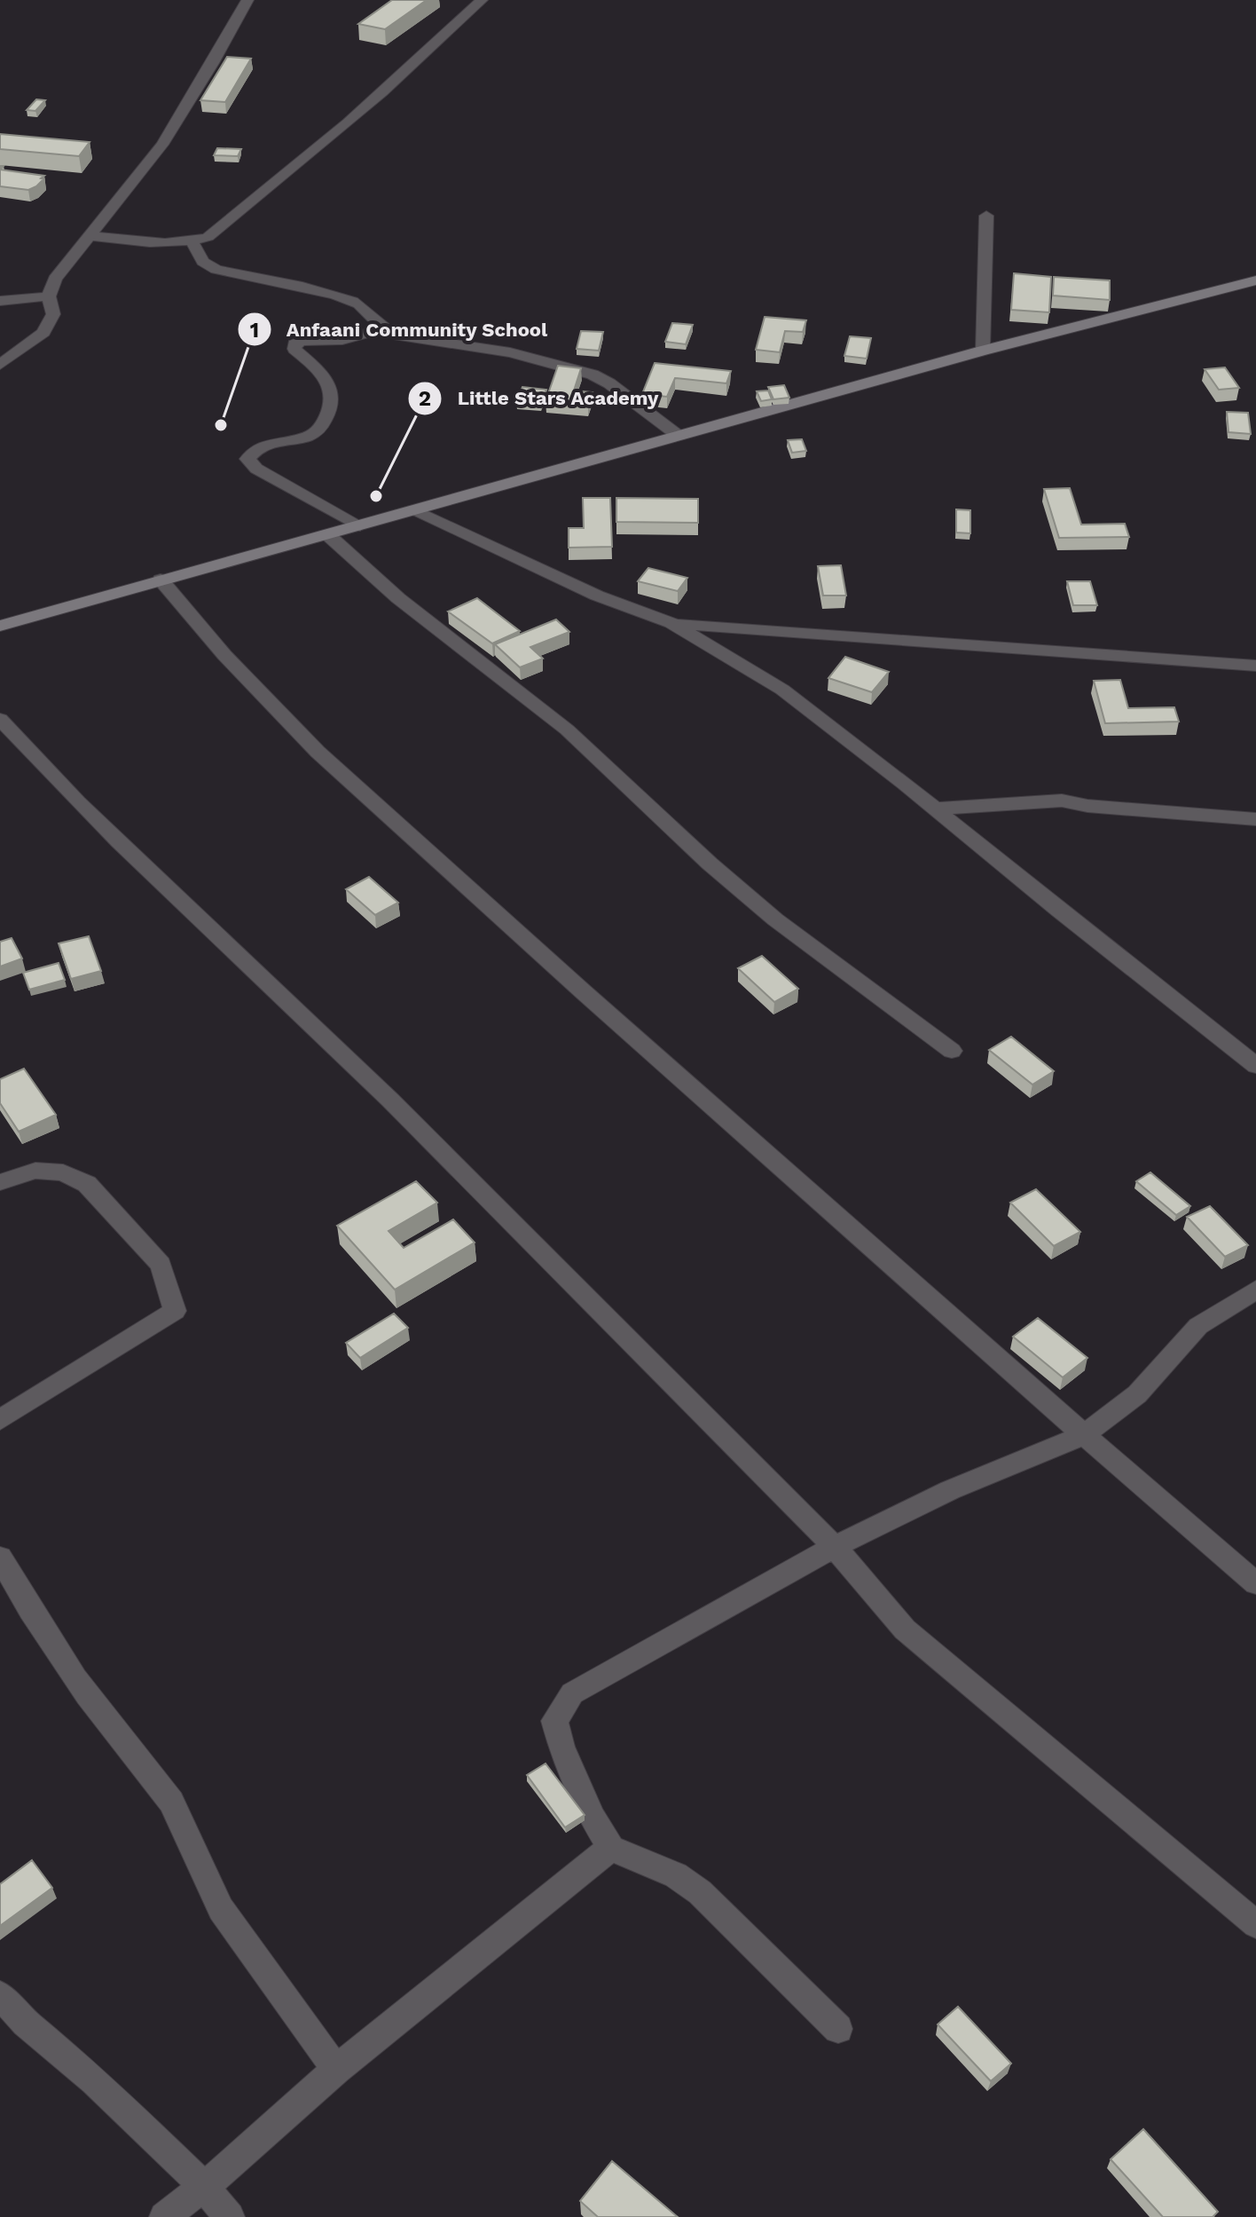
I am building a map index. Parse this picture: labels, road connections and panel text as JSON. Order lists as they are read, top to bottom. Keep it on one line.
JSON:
{"places":["Anfaani Community School","Little Stars Academy"]}
